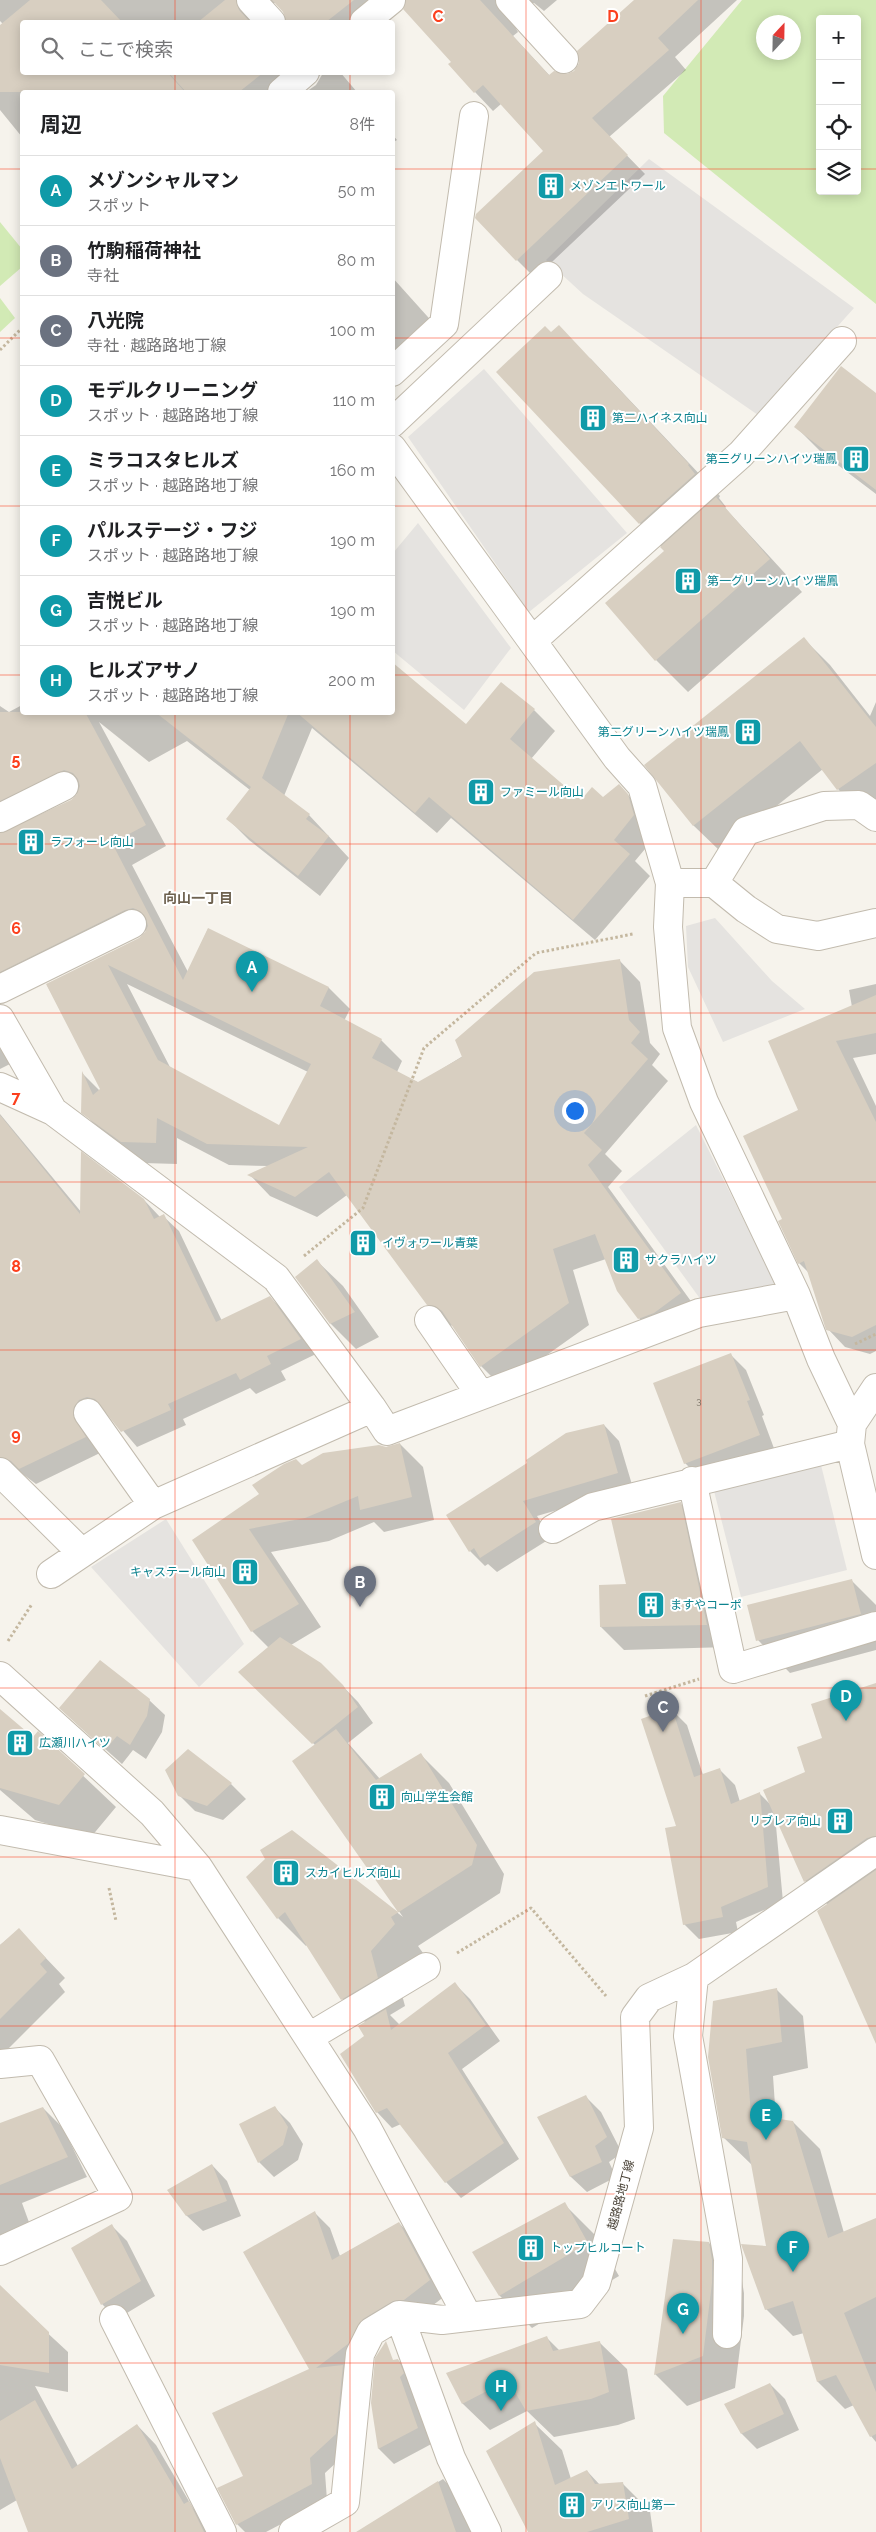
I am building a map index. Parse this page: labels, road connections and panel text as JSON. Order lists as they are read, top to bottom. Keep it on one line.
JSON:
{"streets":{"street":["越路路地丁線"]},"districts":["向山一丁目"],"places":{"building":["メゾンエトワール","第二ハイネス向山","第三グリーンハイツ瑞鳳","第一グリーンハイツ瑞鳳","第二グリーンハイツ瑞鳳","ファミール向山","ラフォーレ向山","イヴォワール青葉","サクラハイツ","キャステール向山","ますやコーポ","広瀬川ハイツ","向山学生会館","リブレア向山","スカイヒルズ向山","トップヒルコート","アリス向山第一"]},"house_numbers":["3"],"north":"top","page":{"map_buttons":["+","−"],"search":"ここで検索","heading":["周辺","8件"],"list":[{"mark":"A","name":"メゾンシャルマン","note":"スポット","value":"50 m"},{"mark":"B","name":"竹駒稲荷神社","note":"寺社","value":"80 m"},{"mark":"C","name":"八光院","note":"寺社 · 越路路地丁線","value":"100 m"},{"mark":"D","name":"モデルクリーニング","note":"スポット · 越路路地丁線","value":"110 m"},{"mark":"E","name":"ミラコスタヒルズ","note":"スポット · 越路路地丁線","value":"160 m"},{"mark":"F","name":"パルステージ・フジ","note":"スポット · 越路路地丁線","value":"190 m"},{"mark":"G","name":"吉悦ビル","note":"スポット · 越路路地丁線","value":"190 m"},{"mark":"H","name":"ヒルズアサノ","note":"スポット · 越路路地丁線","value":"200 m"}],"pins":["A","B","D","C","E","F","G","H"]},"grid":{"columns":["C","D"],"rows":["5","6","7","8","9"]}}
